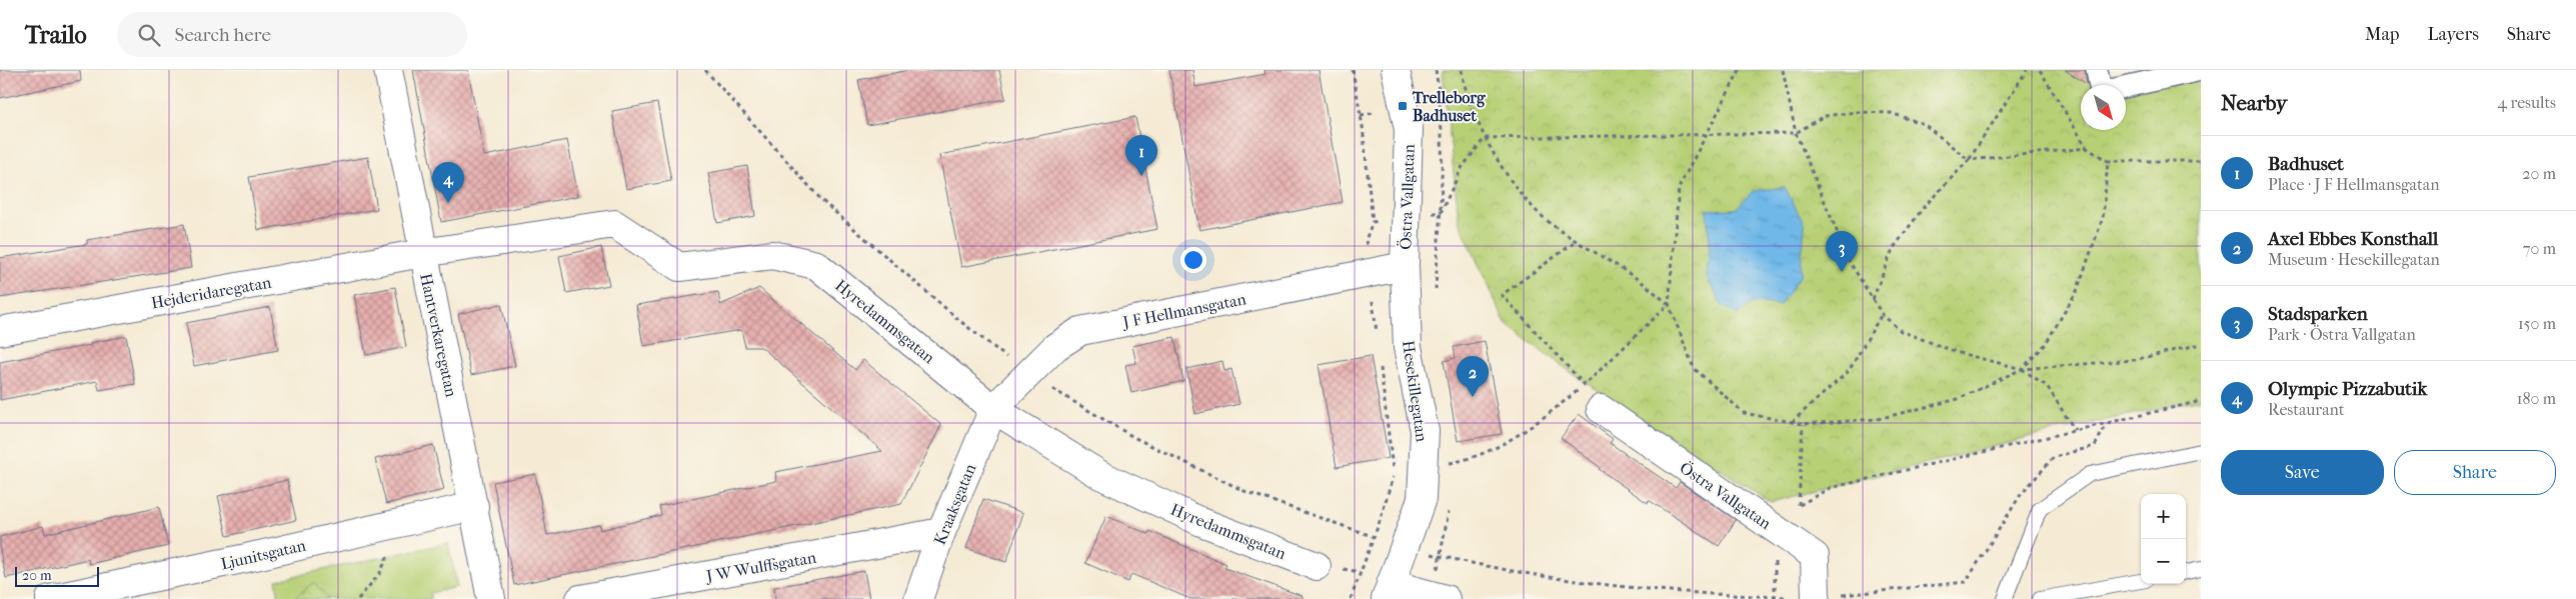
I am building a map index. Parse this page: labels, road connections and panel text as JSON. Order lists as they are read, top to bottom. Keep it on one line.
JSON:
{"streets":{"street":["Östra Vallgatan","Hejderidaregatan","J F Hellmansgatan","Hyredammsgatan","Hantverkaregatan","Hesekillegatan","Kraaksgatan","Ljunitsgatan","J W Wulffsgatan"]},"crossings":[["Östra Vallgatan","J F Hellmansgatan"],["Östra Vallgatan","Hesekillegatan"],["Hejderidaregatan","Hyredammsgatan"],["Hejderidaregatan","Hantverkaregatan"],["J F Hellmansgatan","Hyredammsgatan"],["J F Hellmansgatan","Hesekillegatan"],["J F Hellmansgatan","Kraaksgatan"],["Hyredammsgatan","Hantverkaregatan"],["Hyredammsgatan","Kraaksgatan"],["Hantverkaregatan","Ljunitsgatan"],["Kraaksgatan","J W Wulffsgatan"]],"places":{"transit":["Trelleborg Badhuset"]},"scale_bar":"20 m","north":"bottom right","page":{"header":"Trailo","search":"Search here","nav":["Map","Layers","Share"],"heading":["Nearby","4 results"],"pins":["1","4","3","2"],"list":[{"mark":"1","name":"Badhuset","note":"Place · J F Hellmansgatan","value":"20 m"},{"mark":"2","name":"Axel Ebbes Konsthall","note":"Museum · Hesekillegatan","value":"70 m"},{"mark":"3","name":"Stadsparken","note":"Park · Östra Vallgatan","value":"150 m"},{"mark":"4","name":"Olympic Pizzabutik","note":"Restaurant","value":"180 m"}],"buttons":["Save","Share"],"map_buttons":["+","−"],"scale":"20 m"}}
